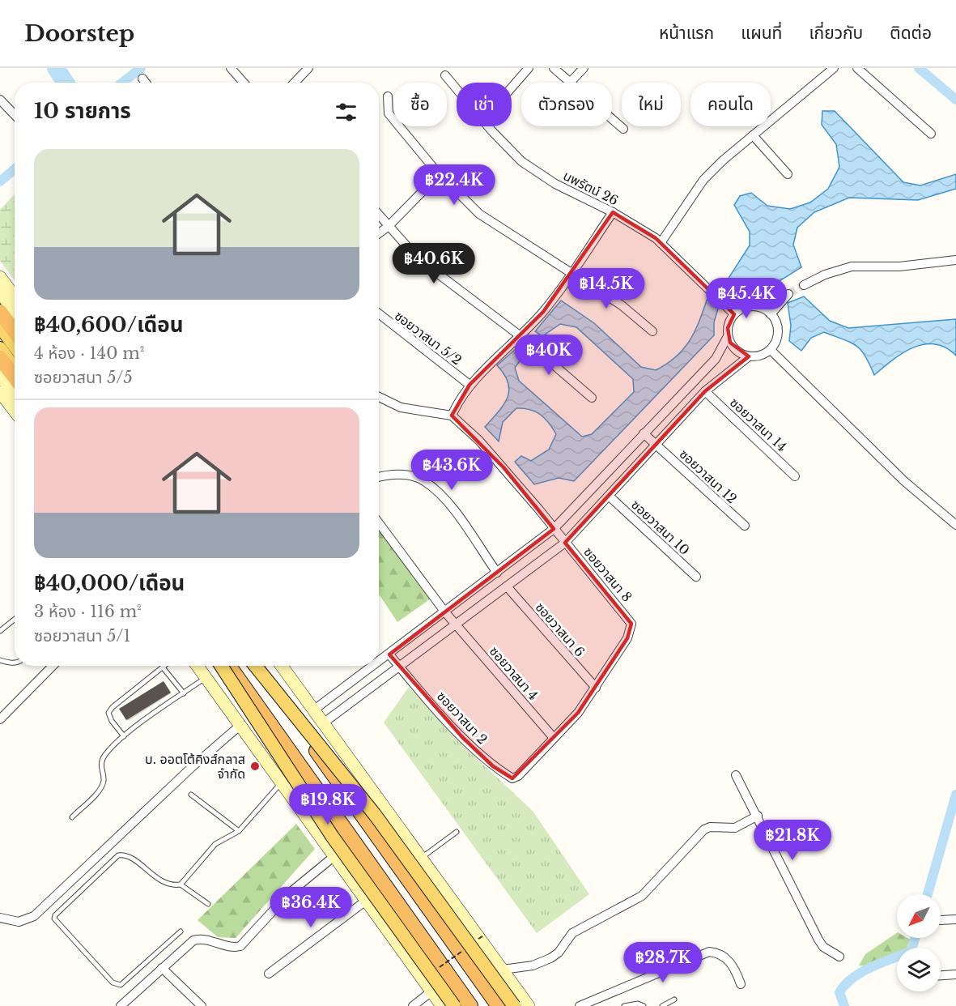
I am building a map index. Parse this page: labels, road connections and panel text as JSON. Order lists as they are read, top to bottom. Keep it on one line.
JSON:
{"streets":{"street":["นพรัตน์ 26","ซอยวาสนา 5/2","ซอยวาสนา 14","ซอยวาสนา 12","ซอยวาสนา 10","ซอยวาสนา 8","ซอยวาสนา 6","ซอยวาสนา 4","ซอยวาสนา 2"]},"crossings":[["ซอยวาสนา 8","ซอยวาสนา 6"],["ซอยวาสนา 4","ซอยวาสนา 2"]],"places":["บ. ออตโต้คิงส์กลาส จำกัด"],"north":"bottom left","page":{"header":"Doorstep","nav":["หน้าแรก","แผนที่","เกี่ยวกับ","ติดต่อ"],"chip":["ซื้อ","เช่า","ตัวกรอง","ใหม่","คอนโด"],"heading":"10 รายการ","list":[{"name":"฿40,600/เดือน","note":"4 ห้อง · 140 m² · ซอยวาสนา 5/5"},{"name":"฿40,000/เดือน","note":"3 ห้อง · 116 m² · ซอยวาสนา 5/1"}],"price":["฿22.4K","฿40.6K","฿14.5K","฿45.4K","฿40K","฿43.6K","฿19.8K","฿21.8K","฿36.4K","฿28.7K"]}}
